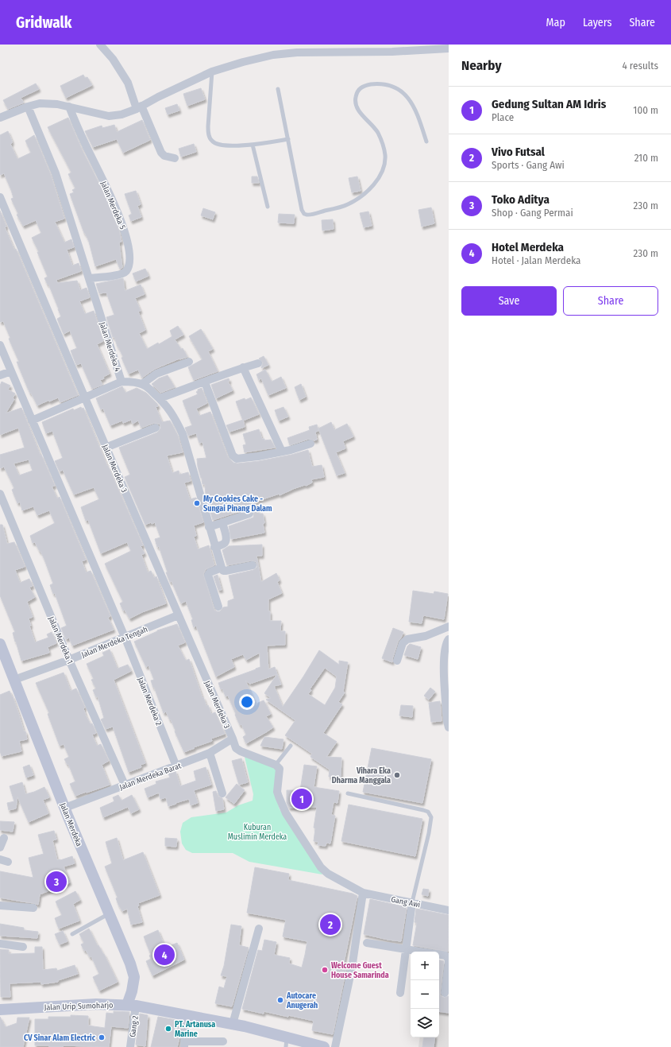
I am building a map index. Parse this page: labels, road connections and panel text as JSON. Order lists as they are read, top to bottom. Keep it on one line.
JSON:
{"streets":{"street":["Jalan Merdeka 5","Jalan Merdeka 4","Jalan Merdeka 3","Jalan Merdeka 1","Jalan Merdeka Tengah","Jalan Merdeka 2","Jalan Merdeka Barat","Jalan Merdeka","Gang Awi","Jalan Urip Sumoharjo","Gang 2"]},"crossings":[["Jalan Merdeka 5","Jalan Merdeka 4"],["Jalan Merdeka 3","Jalan Merdeka Tengah"],["Jalan Merdeka 3","Jalan Merdeka Barat"],["Jalan Merdeka 3","Gang Awi"],["Jalan Merdeka 1","Jalan Merdeka Tengah"],["Jalan Merdeka 1","Jalan Merdeka Barat"],["Jalan Merdeka Tengah","Jalan Merdeka 2"],["Jalan Merdeka Tengah","Jalan Merdeka"],["Jalan Merdeka 2","Jalan Merdeka Barat"],["Jalan Merdeka Barat","Jalan Merdeka"],["Jalan Merdeka","Jalan Urip Sumoharjo"],["Jalan Merdeka","Gang 2"],["Jalan Urip Sumoharjo","Gang 2"]],"parks":["Kuburan Muslimin Merdeka"],"places":["My Cookies Cake - Sungai Pinang Dalam","Vihara Eka Dharma Manggala","Welcome Guest House Samarinda","Autocare Anugerah","PT. Artanusa Marine","CV Sinar Alam Electric"],"page":{"header":"Gridwalk","nav":["Map","Layers","Share"],"heading":["Nearby","4 results"],"list":[{"mark":"1","name":"Gedung Sultan AM Idris","note":"Place","value":"100 m"},{"mark":"2","name":"Vivo Futsal","note":"Sports · Gang Awi","value":"210 m"},{"mark":"3","name":"Toko Aditya","note":"Shop · Gang Permai","value":"230 m"},{"mark":"4","name":"Hotel Merdeka","note":"Hotel · Jalan Merdeka","value":"230 m"}],"buttons":["Save","Share"],"pins":["1","3","2","4"],"map_buttons":["+","−"]}}
